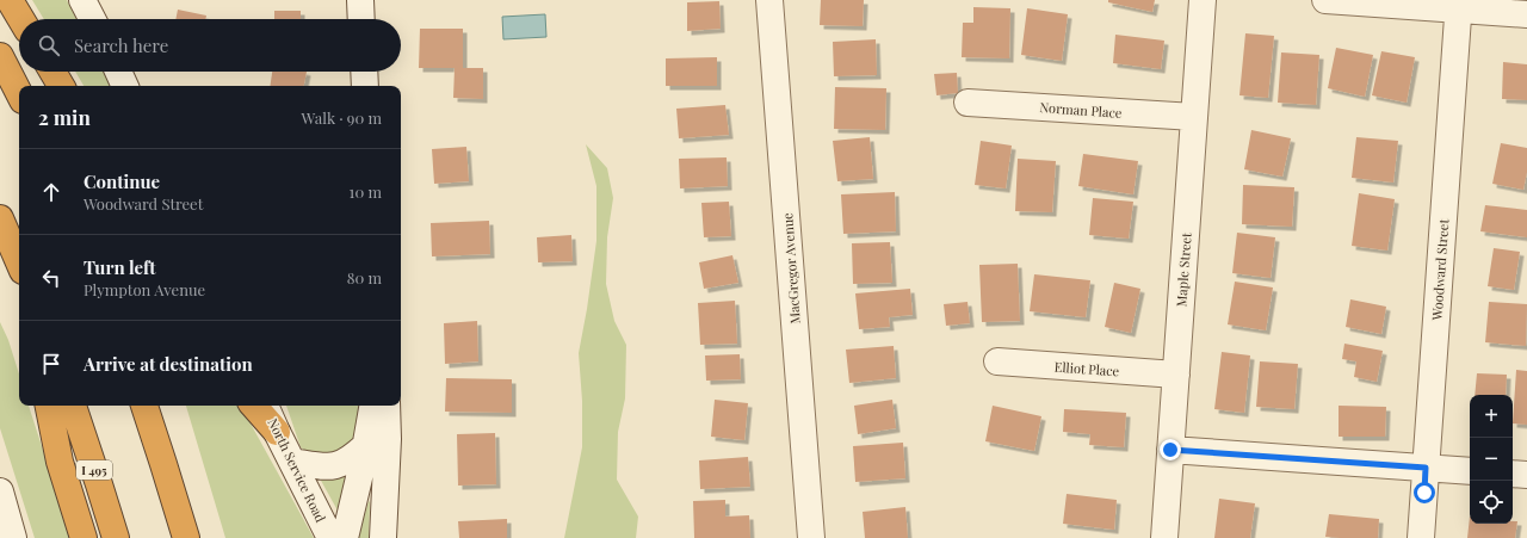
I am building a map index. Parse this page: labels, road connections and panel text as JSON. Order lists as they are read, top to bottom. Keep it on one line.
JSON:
{"streets":{"highway":["I 495"],"street":["Norman Place","MacGregor Avenue","Maple Street","Woodward Street","Elliot Place","North Service Road"]},"crossings":[["Norman Place","Maple Street"],["Maple Street","Elliot Place"]],"page":{"search":"Search here","heading":["2 min","Walk · 90 m"],"list":[["Continue","Woodward Street","10 m"],["Turn left","Plympton Avenue","80 m"],"Arrive at destination"],"map_buttons":["+","−"]}}
